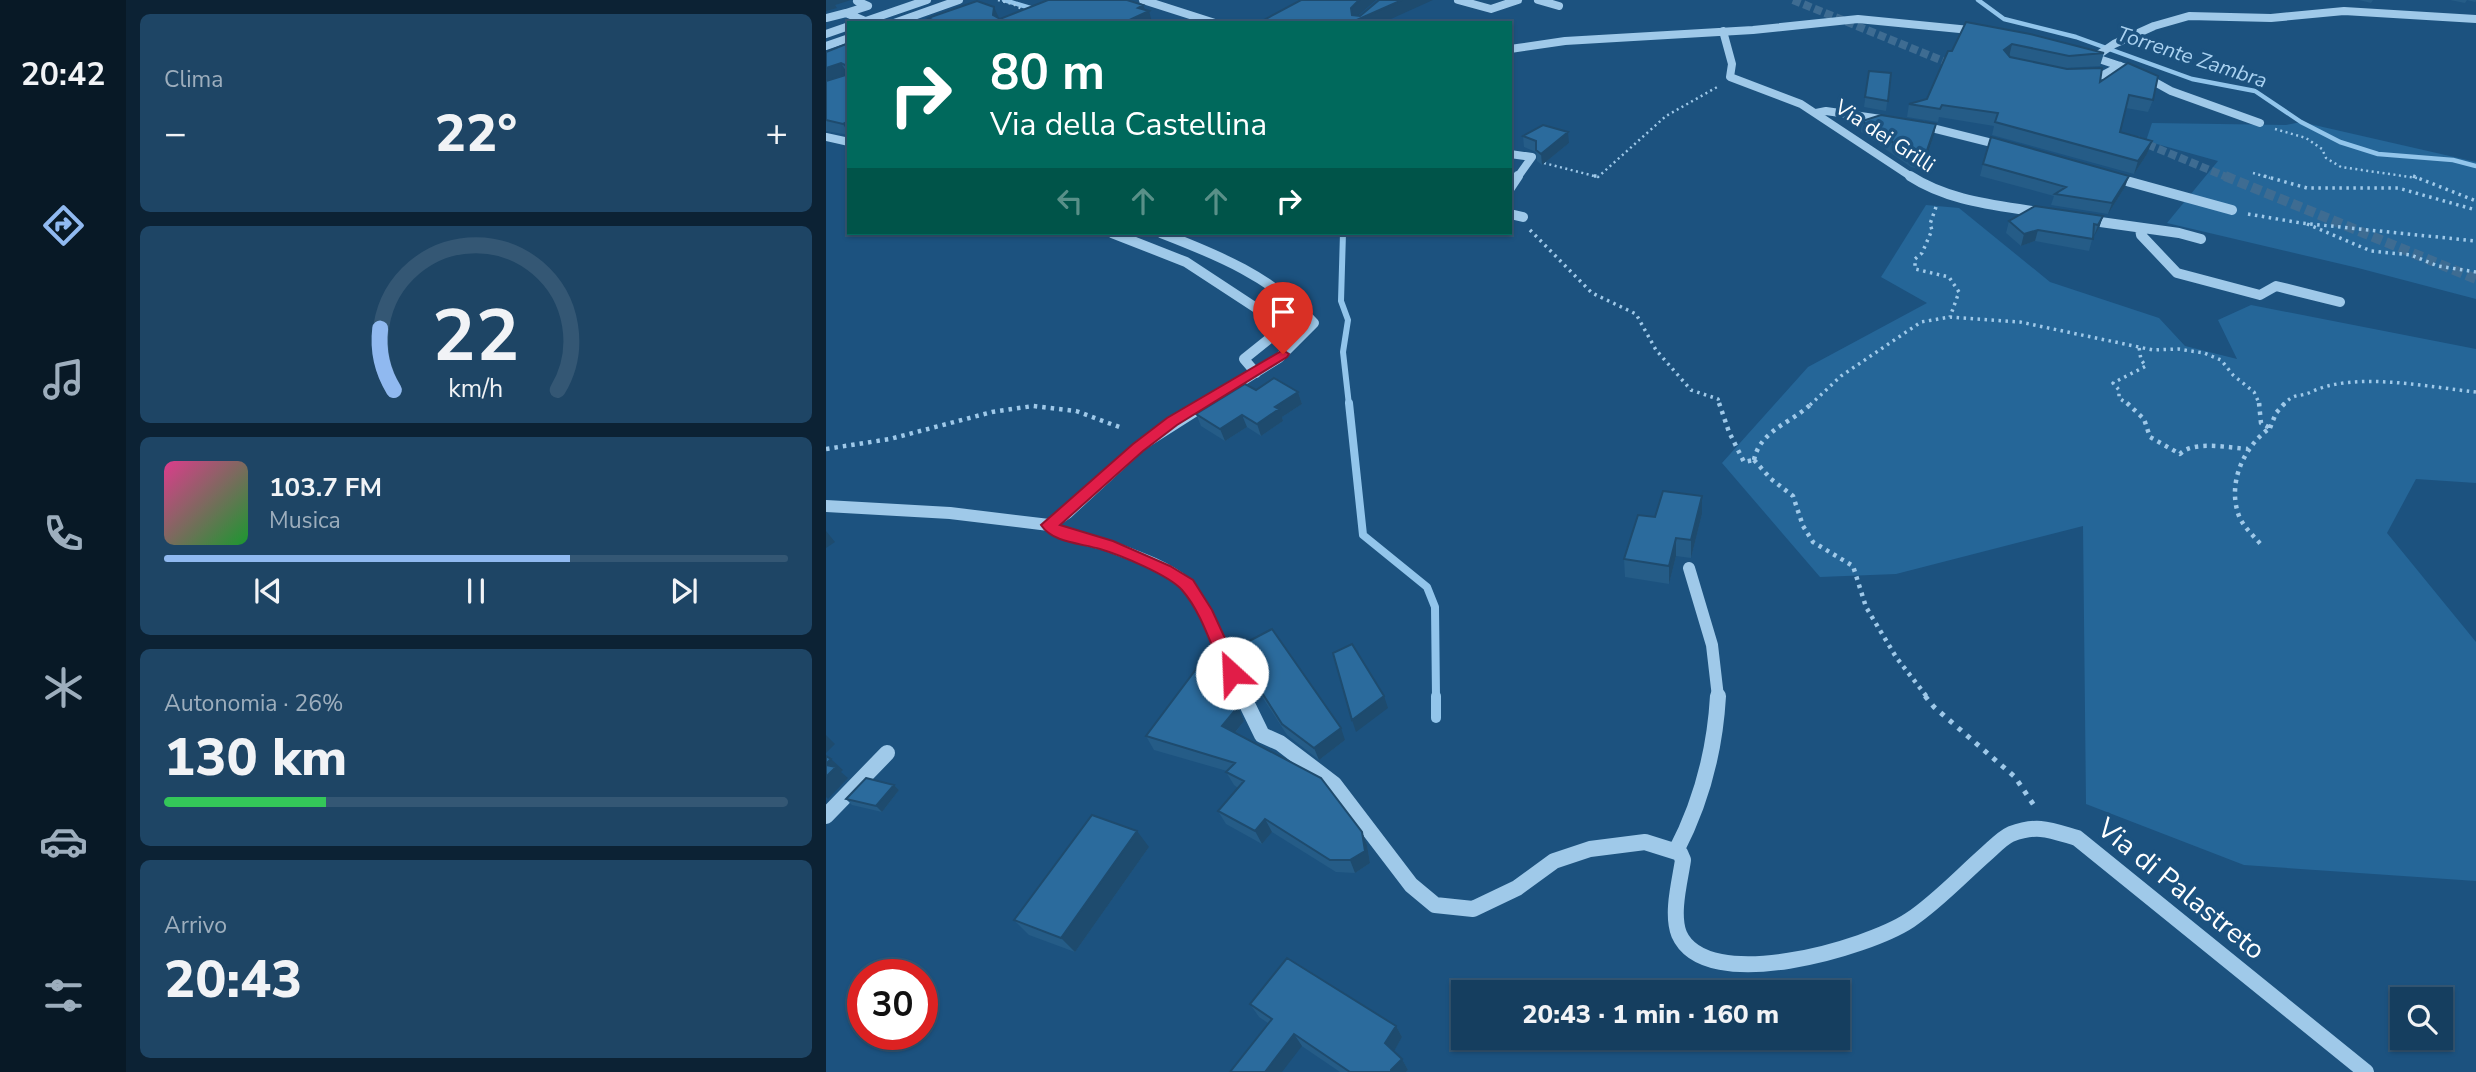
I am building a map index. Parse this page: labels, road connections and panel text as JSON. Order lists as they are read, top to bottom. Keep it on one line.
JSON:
{"streets":{"street":["Via dei Grilli","Via di Palastreto"]},"water":["Torrente Zambra"],"page":{"tabs":"20:42","tile":["Clima",["Autonomia · 26%","130 km"],["Arrivo","20:43"]],"turn":["80 m","Via della Castellina"],"heat":["−","22°","+"],"song":["103.7 FM","Musica"],"limit":"30","trip":"20:43 · 1 min · 160 m","gauge":["22","km/h"]}}
